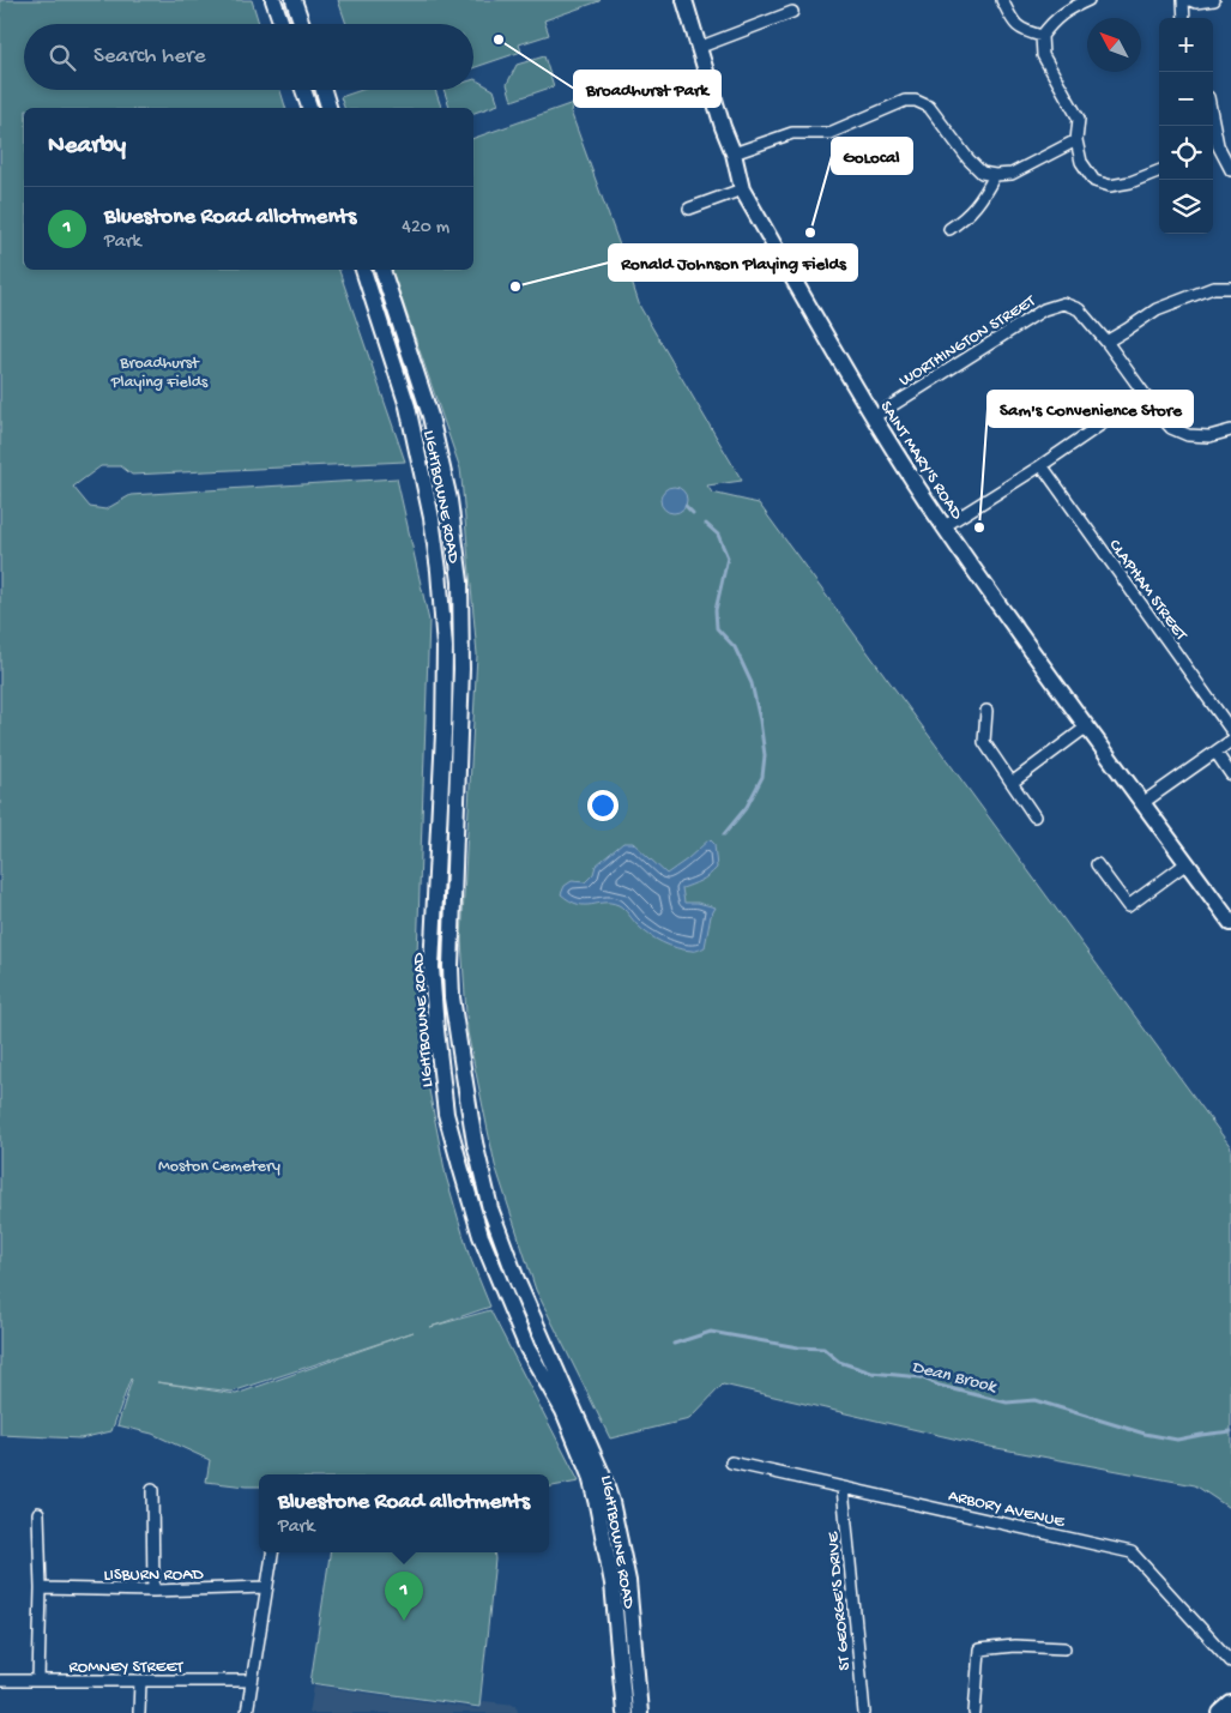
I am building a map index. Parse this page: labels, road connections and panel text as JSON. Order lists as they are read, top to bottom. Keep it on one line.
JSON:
{"streets":{"main road":["SAINT MARY'S ROAD","LIGHTBOWNE ROAD"],"street":["WORTHINGTON STREET","CLAPHAM STREET","ARBORY AVENUE","LISBURN ROAD","ST GEORGE'S DRIVE","ROMNEY STREET"]},"crossings":[["WORTHINGTON STREET","SAINT MARY'S ROAD"],["ARBORY AVENUE","ST GEORGE'S DRIVE"]],"water":["Dean Brook"],"parks":["Broadhurst Playing Fields","Moston Cemetery"],"places":["Broadhurst Park","GoLocal","Ronald Johnson Playing Fields","Sam's Convenience Store"],"north":"top left","page":{"map_buttons":["+","−"],"search":"Search here","heading":"Nearby","list":[{"mark":"1","name":"Bluestone Road allotments","note":"Park","value":"420 m"}],"popup":["Bluestone Road allotments","Park"],"pins":"1"}}
